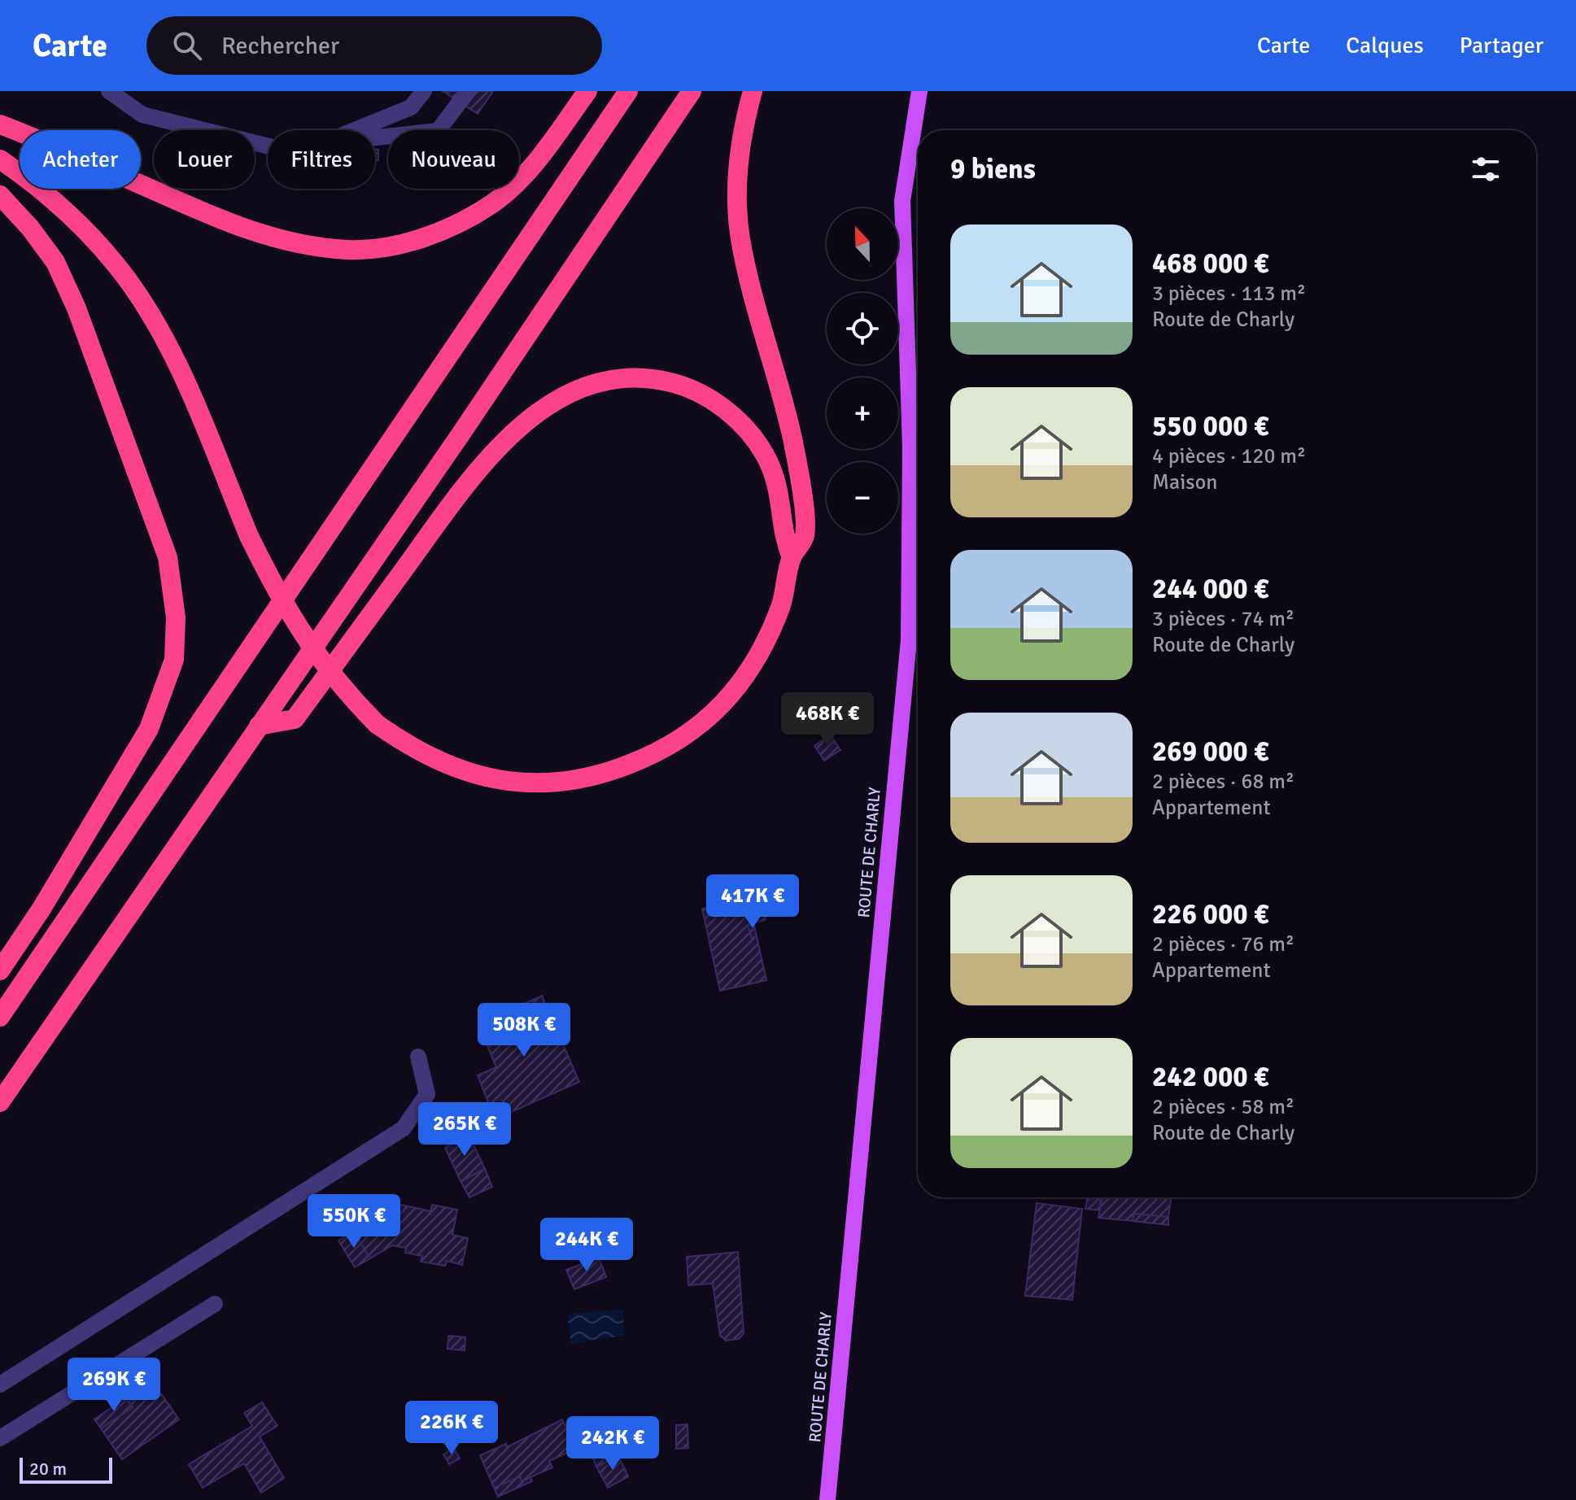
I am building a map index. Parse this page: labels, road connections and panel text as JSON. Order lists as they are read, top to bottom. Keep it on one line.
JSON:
{"streets":{"main road":["ROUTE DE CHARLY"]},"scale_bar":"20 m","north":"top","page":{"header":"Carte","search":"Rechercher","nav":["Carte","Calques","Partager"],"chip":["Acheter","Louer","Filtres","Nouveau"],"heading":"9 biens","map_buttons":["+","−"],"list":[{"name":"468 000 €","note":"3 pièces · 113 m² · Route de Charly"},{"name":"550 000 €","note":"4 pièces · 120 m² · Maison"},{"name":"244 000 €","note":"3 pièces · 74 m² · Route de Charly"},{"name":"269 000 €","note":"2 pièces · 68 m² · Appartement"},{"name":"226 000 €","note":"2 pièces · 76 m² · Appartement"},{"name":"242 000 €","note":"2 pièces · 58 m² · Route de Charly"}],"price":["468K €","417K €","508K €","265K €","550K €","244K €","269K €","226K €","242K €"],"scale":"20 m"}}
